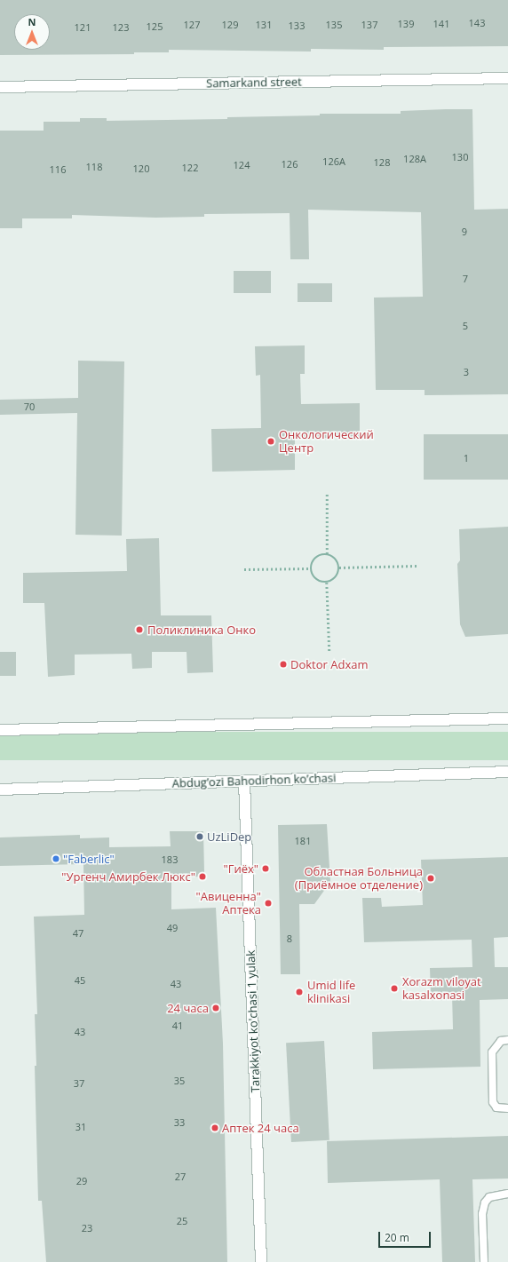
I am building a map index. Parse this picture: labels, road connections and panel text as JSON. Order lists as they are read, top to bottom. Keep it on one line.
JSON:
{"streets":{"main road":["Samarkand street","Abdug’ozi Bahodirhon ko’chasi","Tarakkiyot ko'chasi 1 yulak"]},"crossings":[["Abdug’ozi Bahodirhon ko’chasi","Tarakkiyot ko'chasi 1 yulak"]],"places":["Онкологический Центр","Поликлиника Онко","Doktor Adxam","UzLiDep","\"Faberlic\"","\"Гиёх\"","\"Ургенч Амирбек Люкс\"","Областная Больница (Приёмное отделение)","\"Авиценна\" Аптека","Xorazm viloyat kasalxonasi","Umid life klinikasi","24 часа","Аптек 24 часа"],"house_numbers":["143","139","141","127","129","131","135","137","133","125","121","123","130","128A","126A","128","126","124","118","122","120","116","9","7","5","3","70","1","181","183","49","47","8","45","43","41","43","35","37","33","31","27","29","25","23"],"scale_bar":"20 m","north":"top"}
